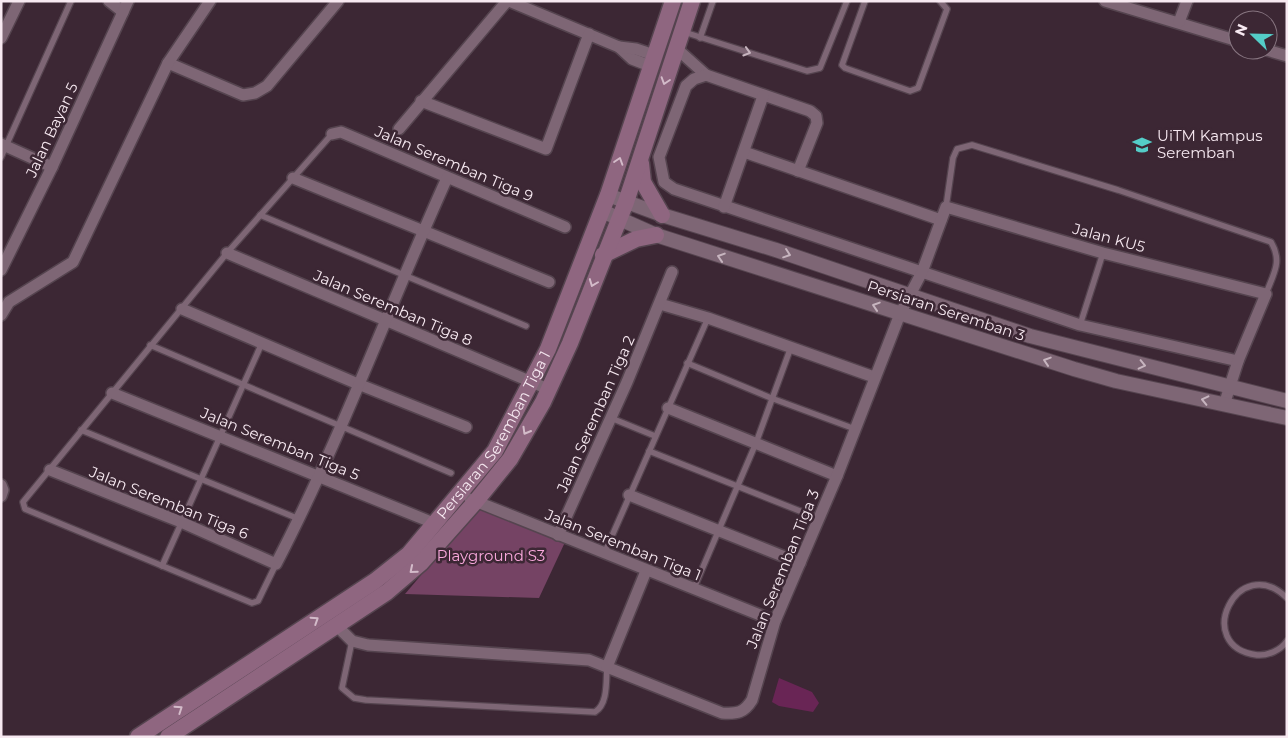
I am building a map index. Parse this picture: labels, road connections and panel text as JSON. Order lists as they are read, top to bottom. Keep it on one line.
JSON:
{"streets":{"main road":["Persiaran Seremban Tiga 1"],"street":["Jalan Bayan 5","Jalan Seremban Tiga 9","Jalan KU5","Jalan Seremban Tiga 8","Persiaran Seremban 3","Jalan Seremban Tiga 2","Jalan Seremban Tiga 5","Jalan Seremban Tiga 6","Jalan Seremban Tiga 1","Jalan Seremban Tiga 3"]},"crossings":[["Jalan KU5","Jalan Seremban Tiga 3"],["Jalan Seremban Tiga 8","Persiaran Seremban Tiga 1"],["Persiaran Seremban 3","Persiaran Seremban Tiga 1"],["Persiaran Seremban 3","Jalan Seremban Tiga 3"],["Jalan Seremban Tiga 2","Jalan Seremban Tiga 1"],["Persiaran Seremban Tiga 1","Jalan Seremban Tiga 5"],["Persiaran Seremban Tiga 1","Jalan Seremban Tiga 1"],["Jalan Seremban Tiga 1","Jalan Seremban Tiga 3"]],"parks":["Playground S3"],"places":{"school or university":["UiTM Kampus Seremban"]},"north":"top left"}
